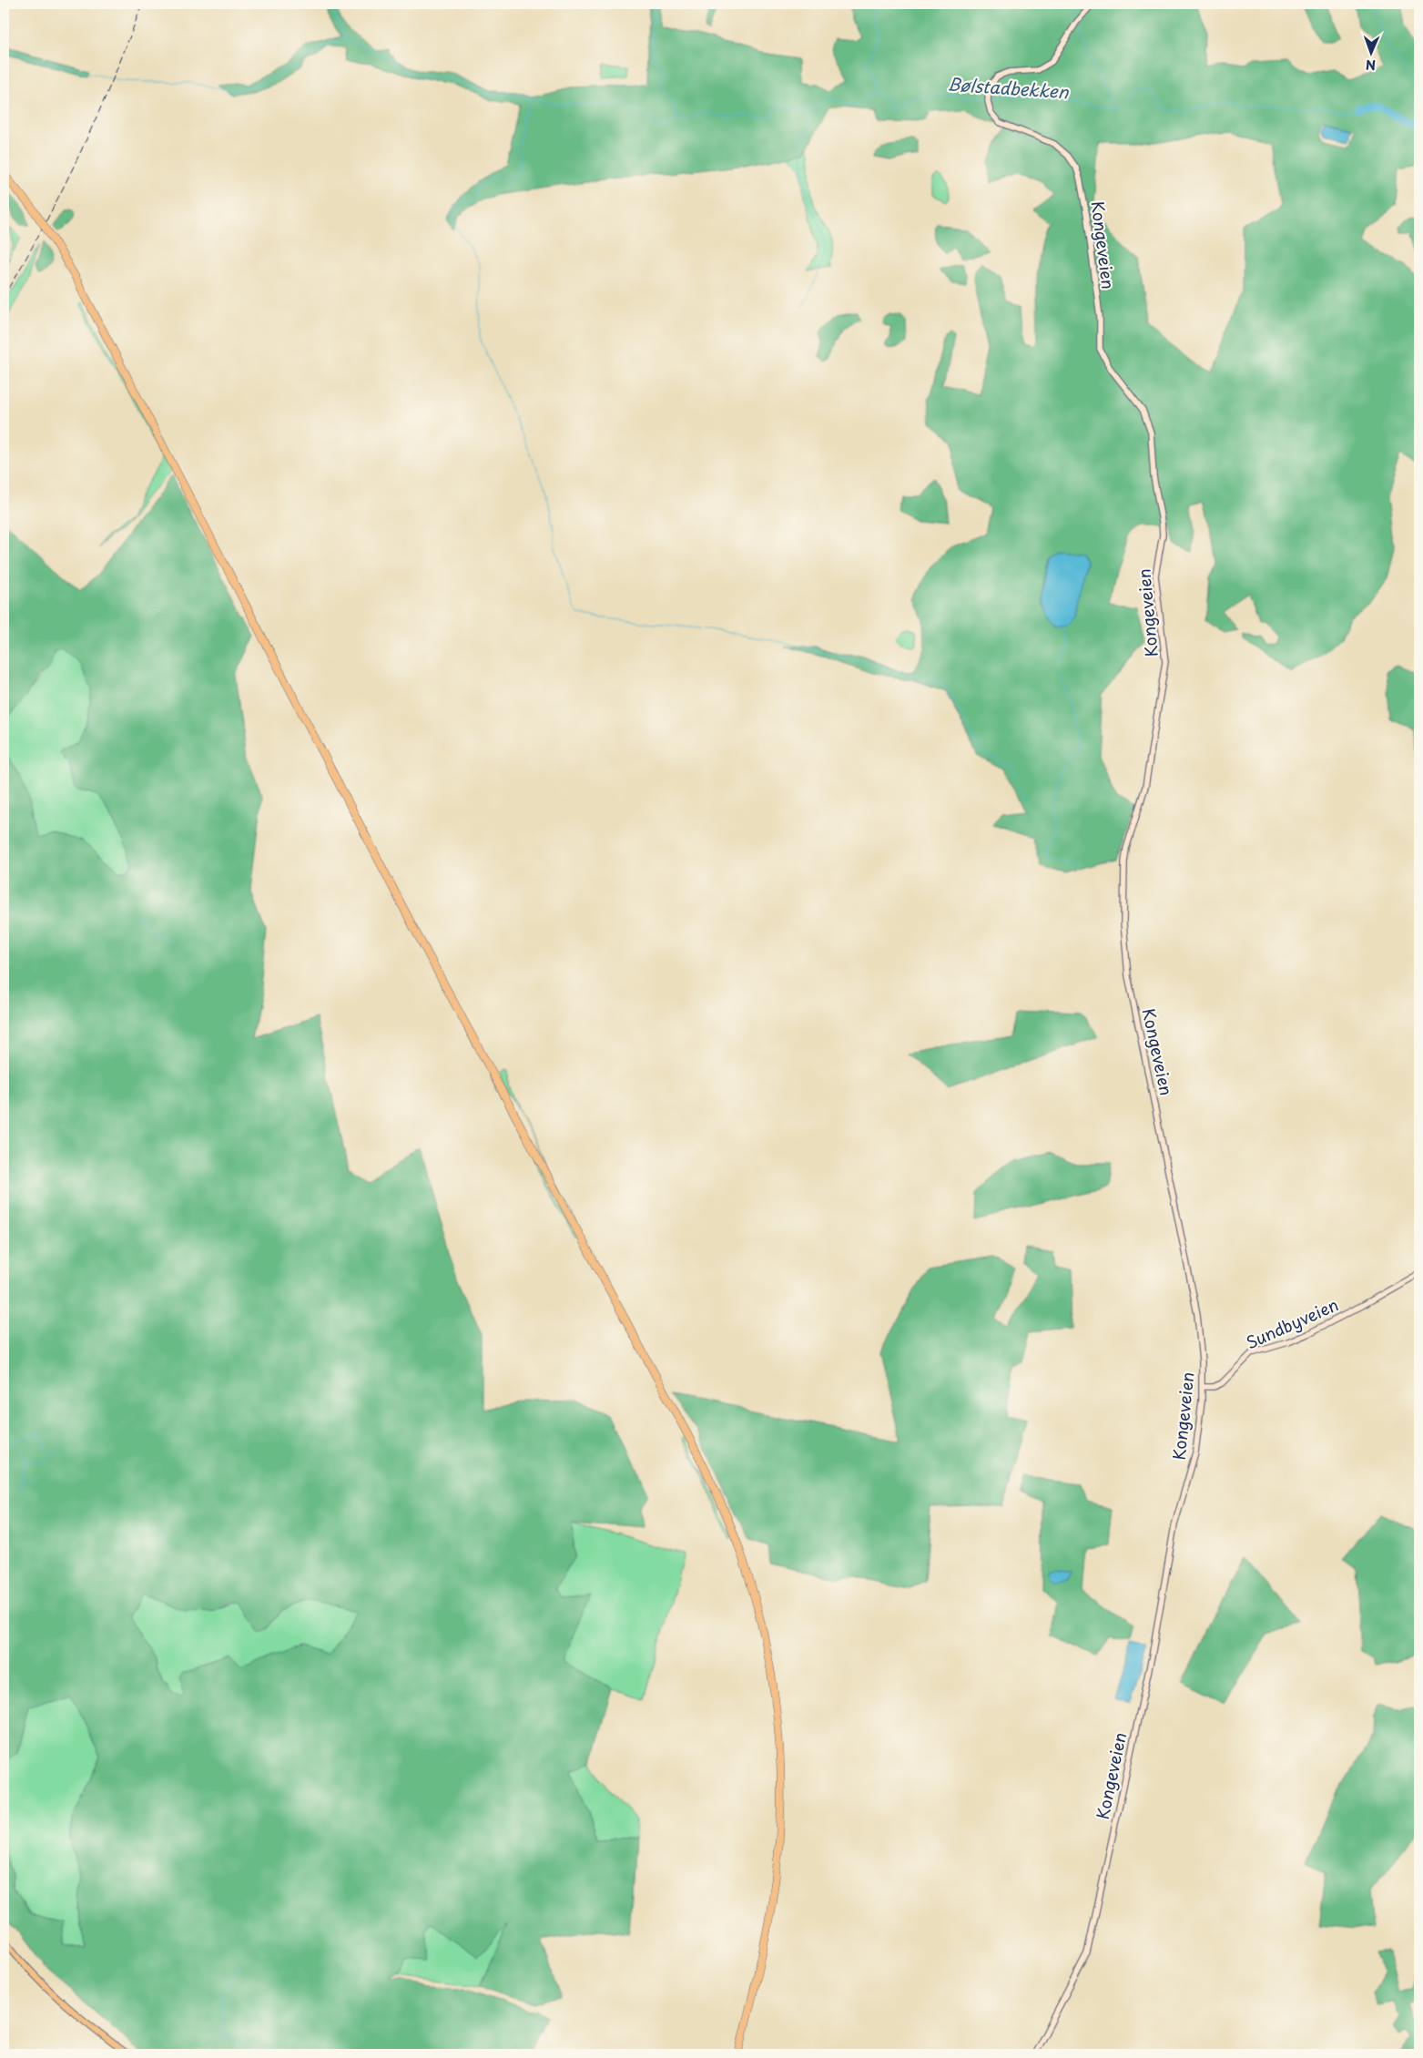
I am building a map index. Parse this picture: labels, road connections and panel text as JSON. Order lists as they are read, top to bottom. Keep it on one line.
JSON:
{"streets":{"main road":["Kongeveien","Sundbyveien"]},"crossings":[["Kongeveien","Sundbyveien"]],"water":["Bølstadbekken"],"north":"bottom"}
